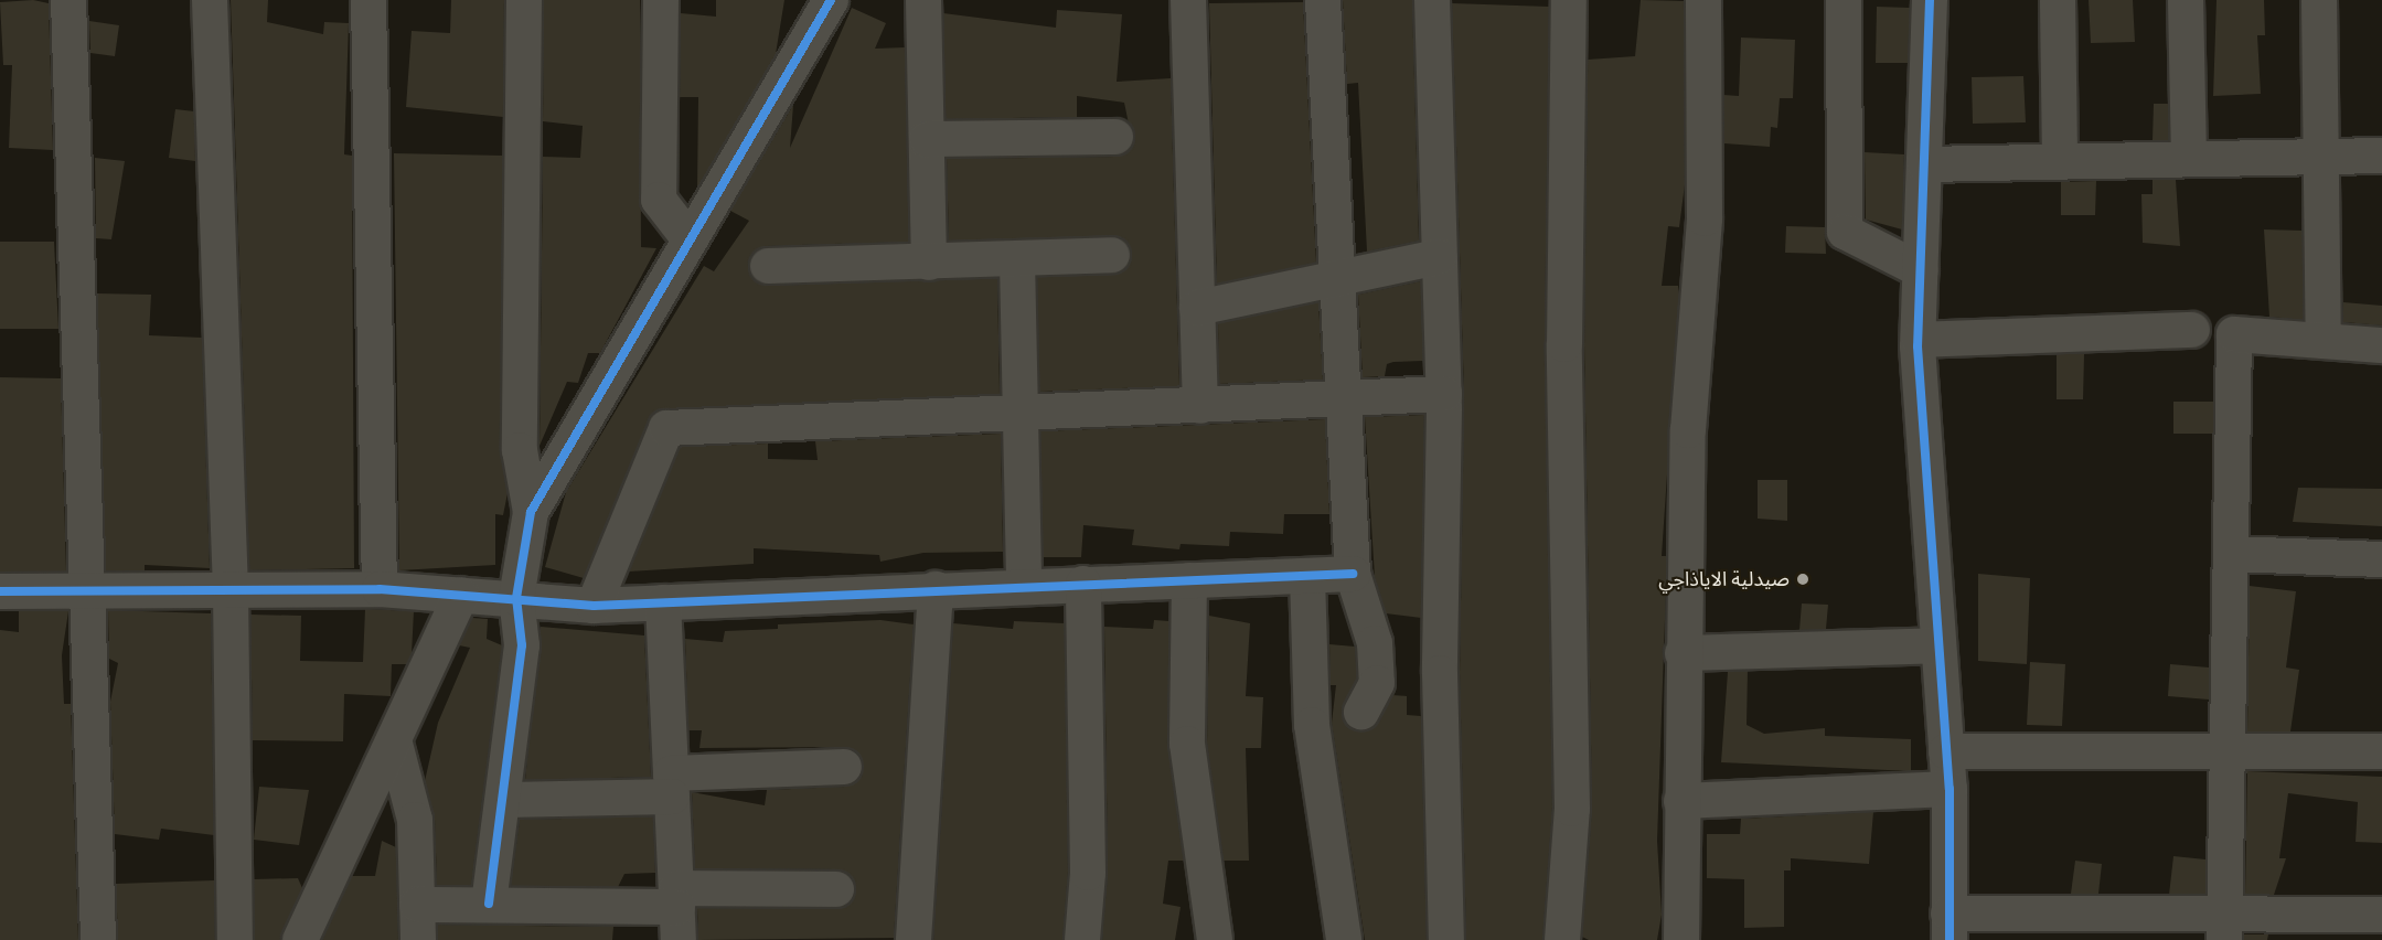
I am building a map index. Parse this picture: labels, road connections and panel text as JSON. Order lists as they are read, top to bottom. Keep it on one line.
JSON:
{"places":["صيدلية الاياذاجي"]}
